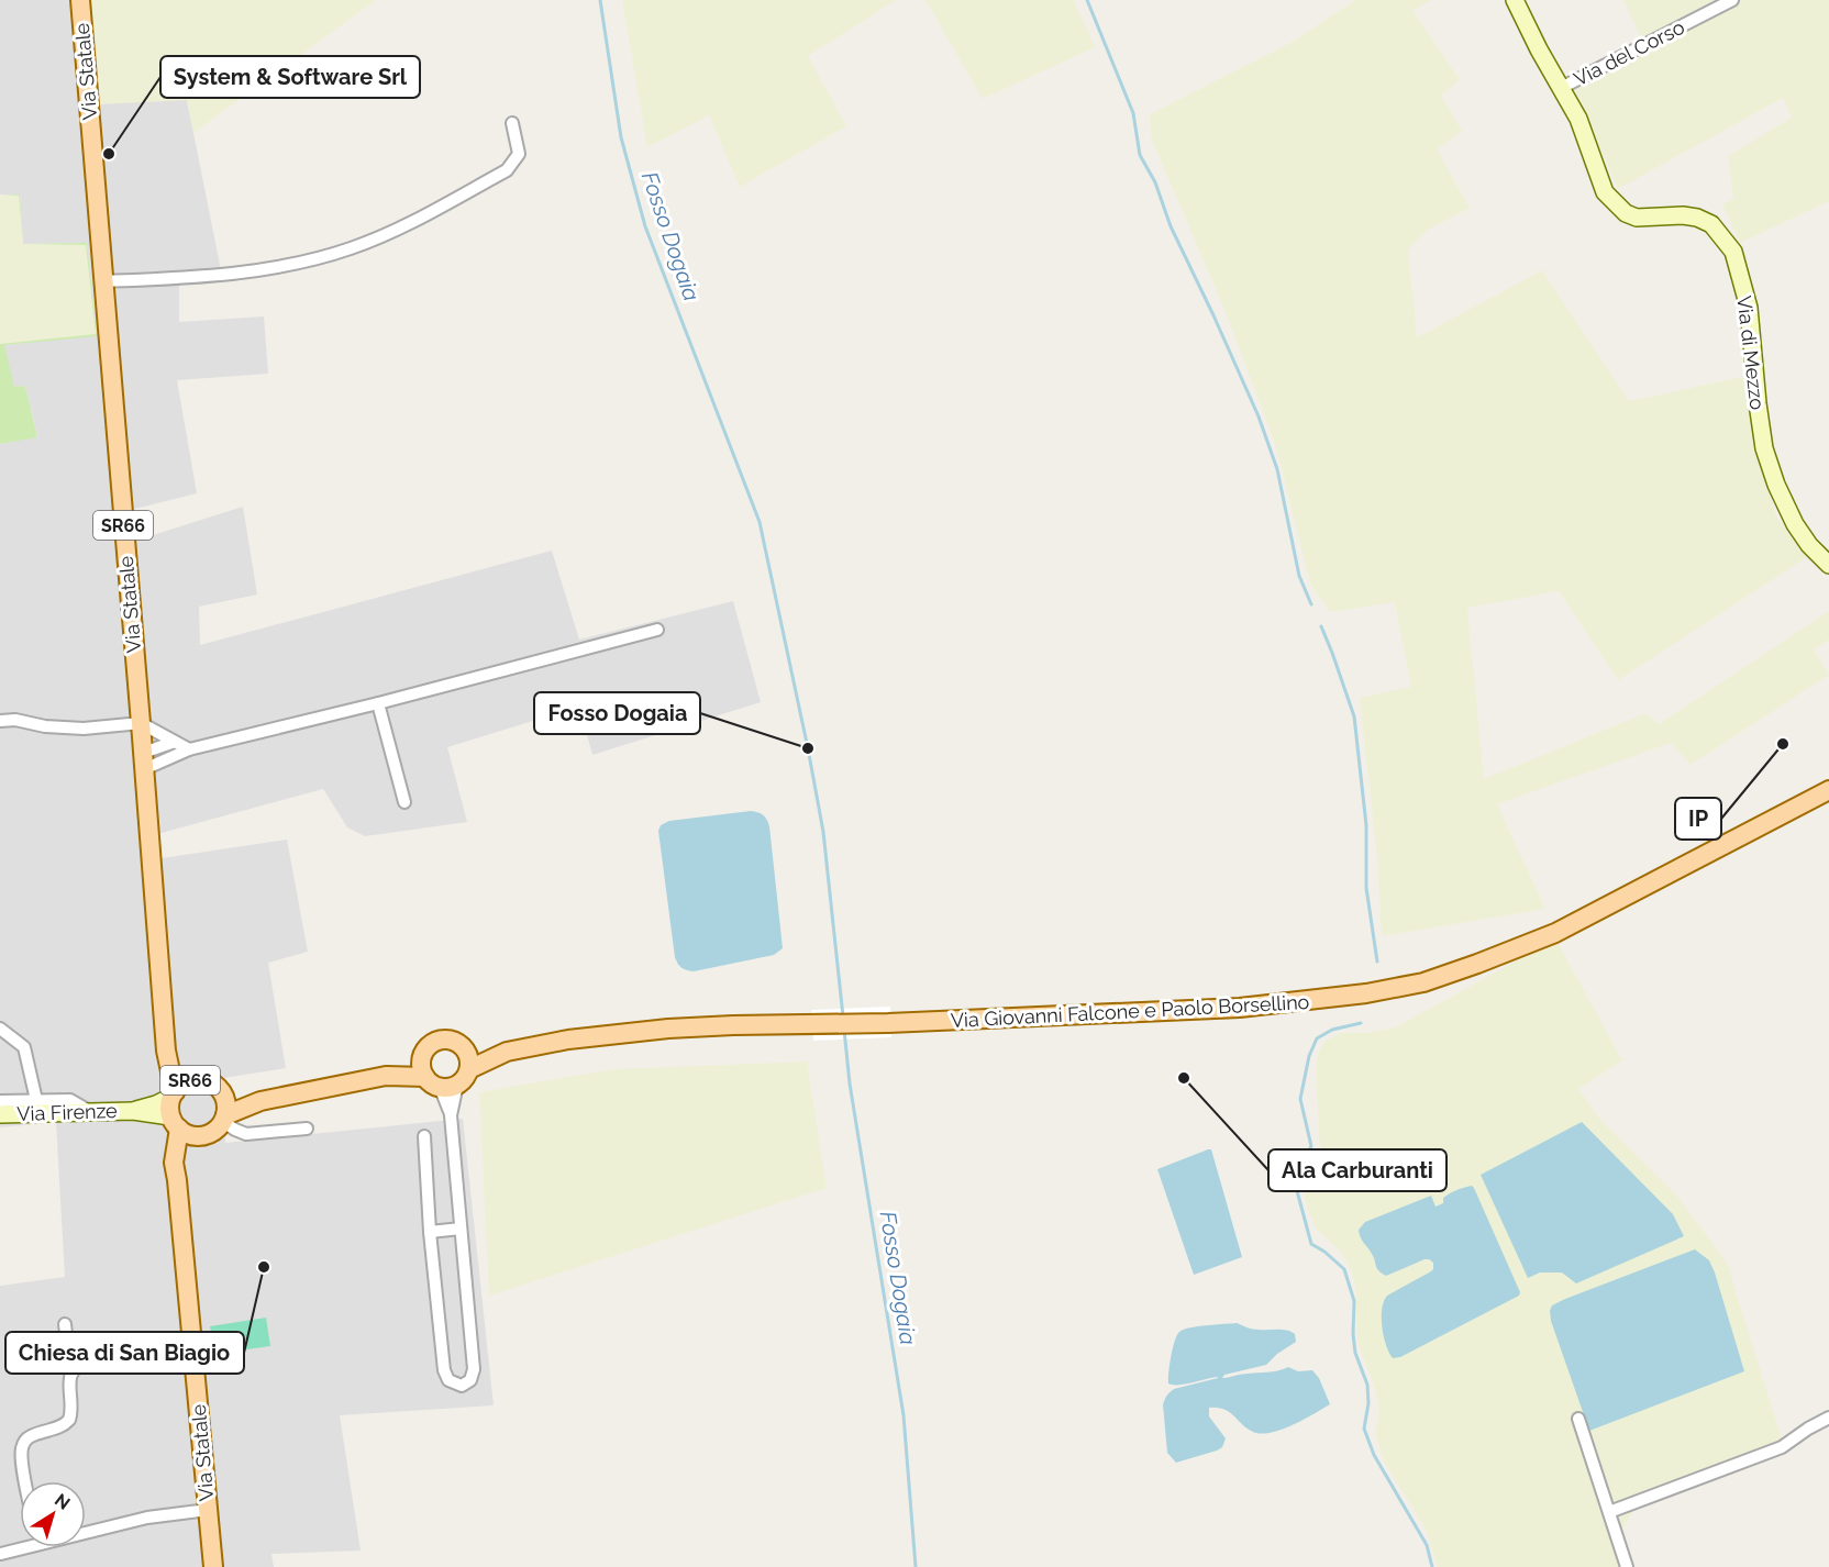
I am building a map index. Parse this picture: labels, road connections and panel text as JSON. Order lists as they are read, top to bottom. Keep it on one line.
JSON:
{"streets":{"main road":["Via Statale","SR66","Via Giovanni Falcone e Paolo Borsellino"],"street":["Via del Corso","Via di Mezzo","Via Firenze"]},"crossings":[["Via del Corso","Via di Mezzo"],["Via Statale","SR66"],["Via Statale","Via Giovanni Falcone e Paolo Borsellino"],["SR66","Via Giovanni Falcone e Paolo Borsellino"]],"water":["Fosso Dogaia"],"places":["System & Software Srl","IP","Fosso Dogaia","Ala Carburanti","Chiesa di San Biagio"],"north":"top right"}
